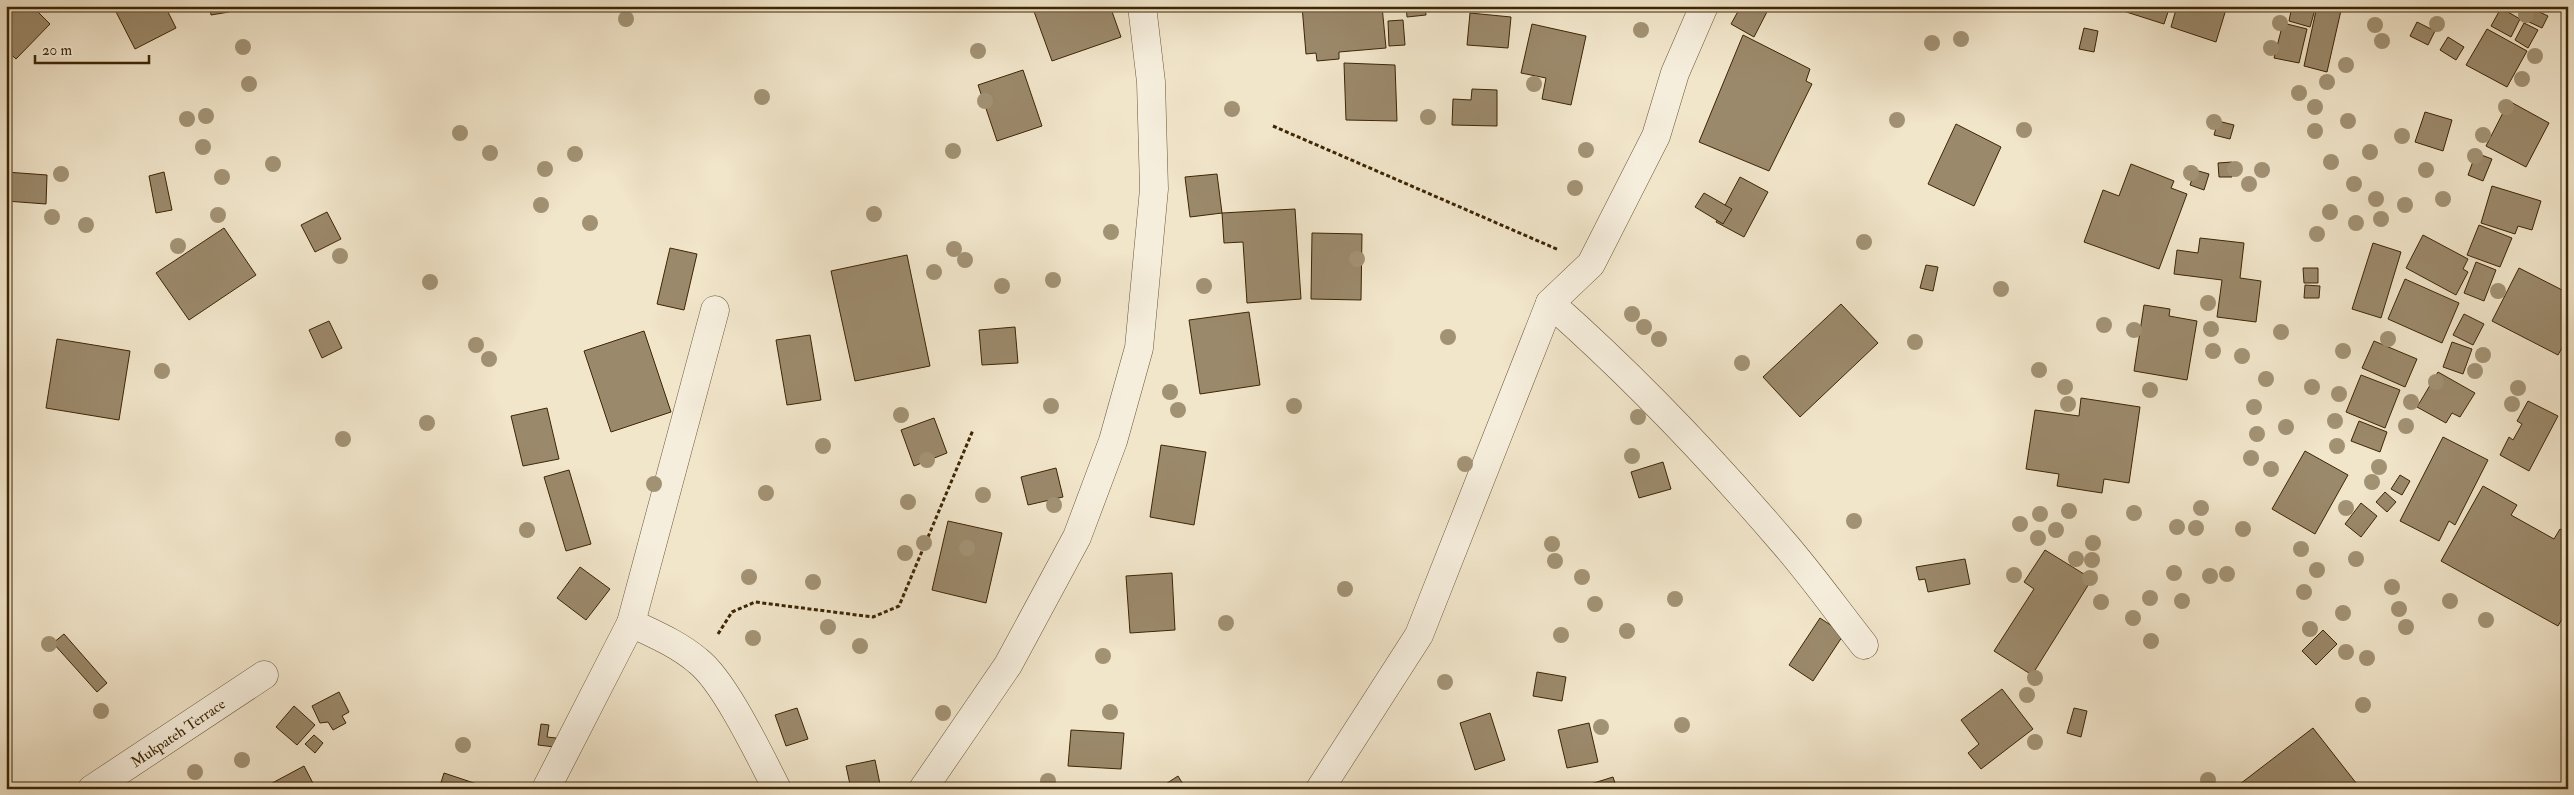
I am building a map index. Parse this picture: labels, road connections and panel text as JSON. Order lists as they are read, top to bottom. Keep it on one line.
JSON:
{"streets":{"street":["Mukpateh Terrace"]},"scale_bar":"20 m"}
